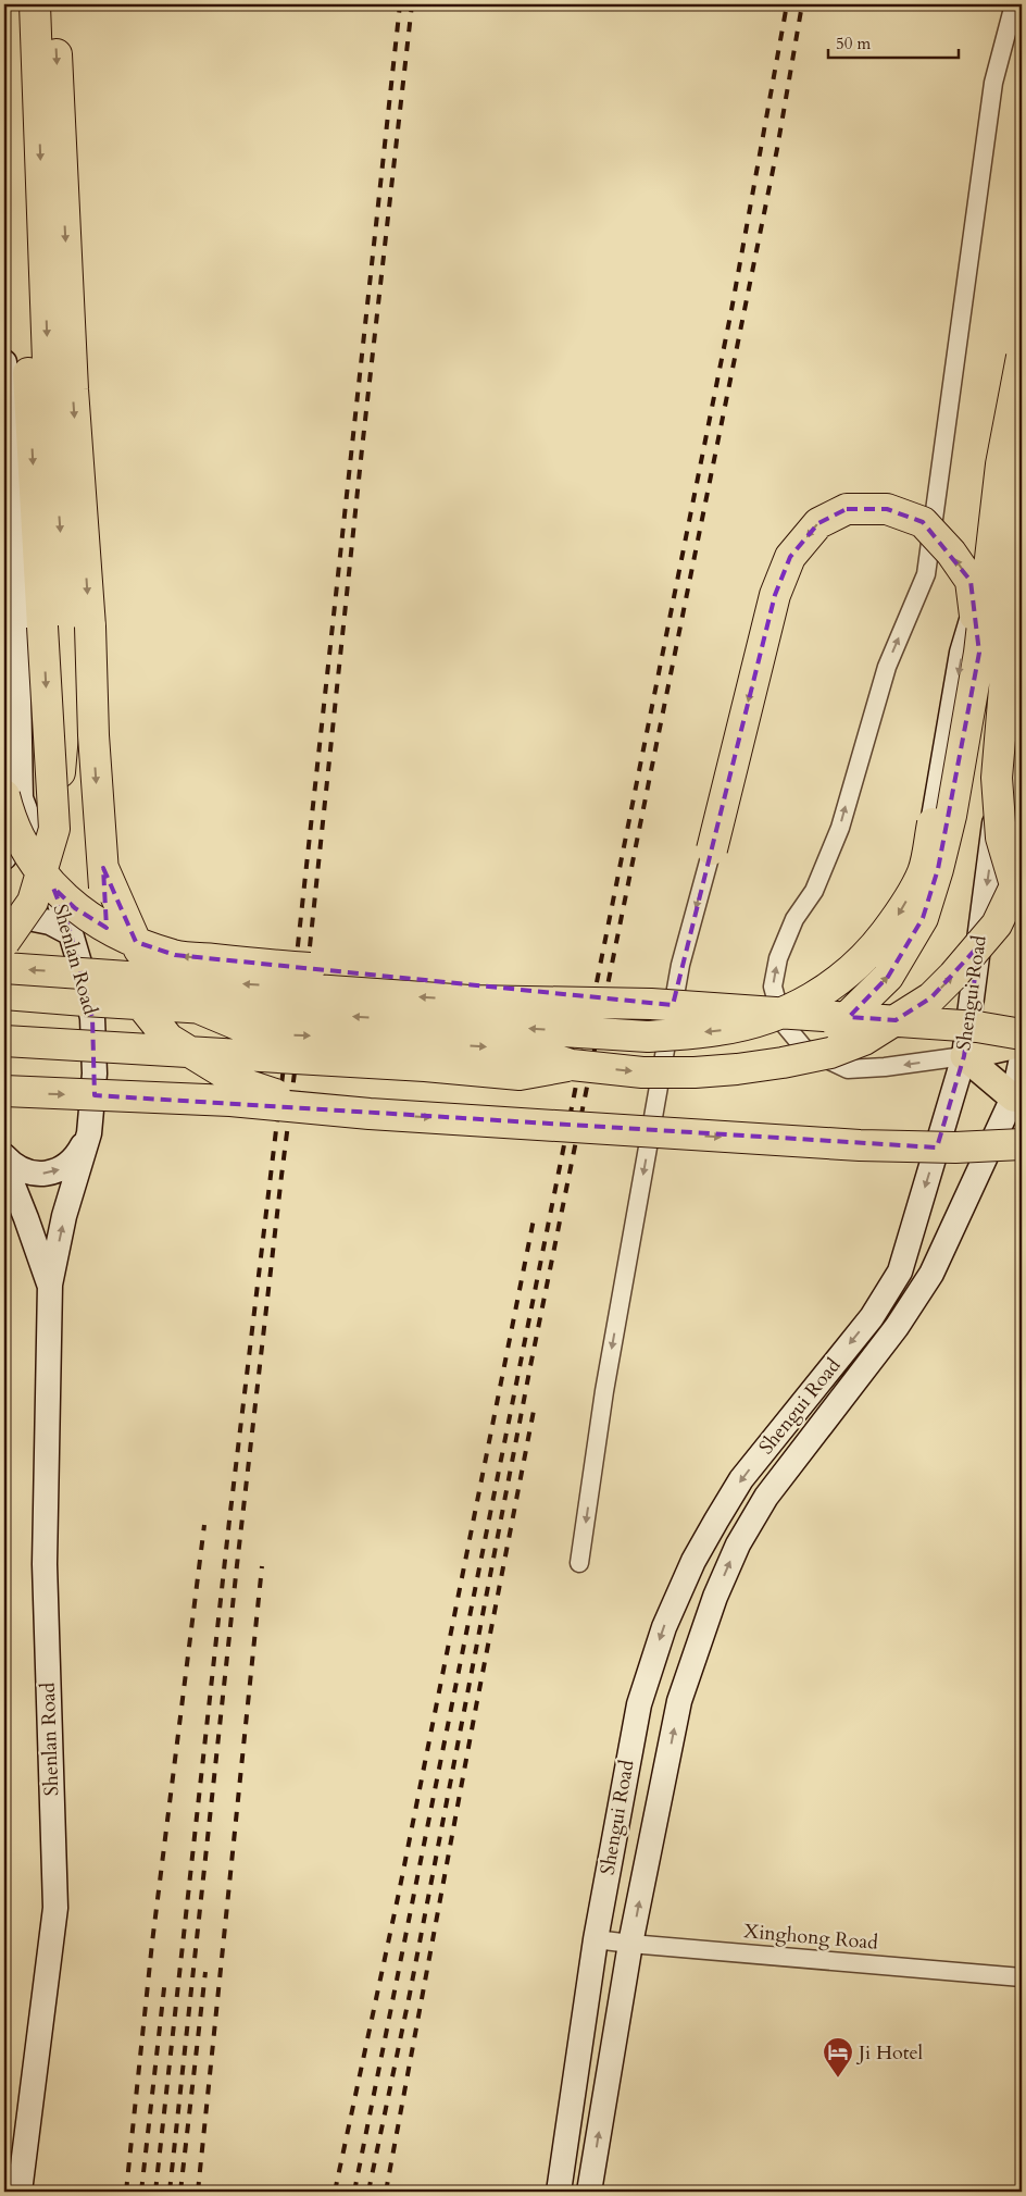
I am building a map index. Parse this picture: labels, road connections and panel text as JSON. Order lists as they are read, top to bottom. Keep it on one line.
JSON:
{"streets":{"main road":["Shenlan Road","Shengui Road"],"street":["Xinghong Road"]},"crossings":[["Shengui Road","Xinghong Road"]],"places":{"hotel":["Ji Hotel"]},"scale_bar":"50 m"}
